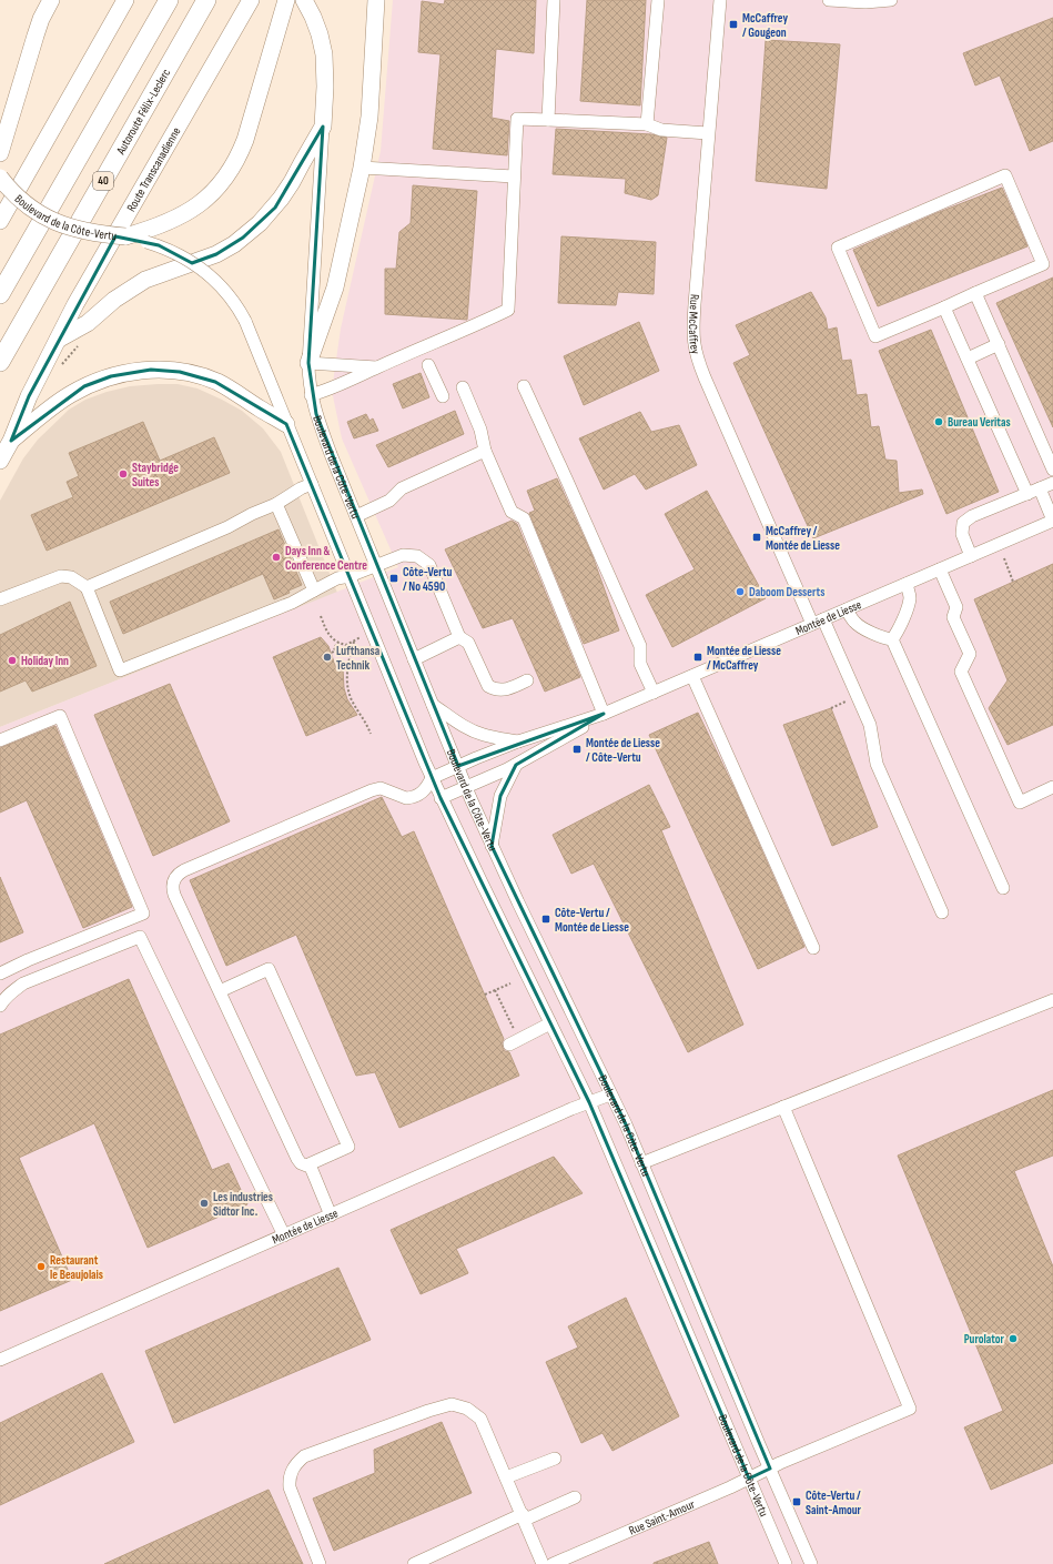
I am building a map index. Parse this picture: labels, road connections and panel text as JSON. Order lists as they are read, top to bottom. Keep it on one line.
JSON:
{"streets":{"highway":["Autoroute Félix-Leclerc","40"],"main road":["Route Transcanadienne","Boulevard de la Côte-Vertu"],"street":["Rue McCaffrey","Montée de Liesse","Rue Saint-Amour"]},"crossings":[["Boulevard de la Côte-Vertu","Montée de Liesse"],["Boulevard de la Côte-Vertu","Rue Saint-Amour"],["Rue McCaffrey","Montée de Liesse"]],"places":{"transit":["McCaffrey / Gougeon","McCaffrey / Montée de Liesse","Côte-Vertu / No 4590","Montée de Liesse / McCaffrey","Montée de Liesse / Côte-Vertu","Côte-Vertu / Montée de Liesse","Côte-Vertu / Saint-Amour"],"other":["Bureau Veritas","Staybridge Suites","Days Inn & Conference Centre","Daboom Desserts","Lufthansa Technik","Holiday Inn","Les industries Sidtor Inc.","Restaurant le Beaujolais","Purolator"]}}
